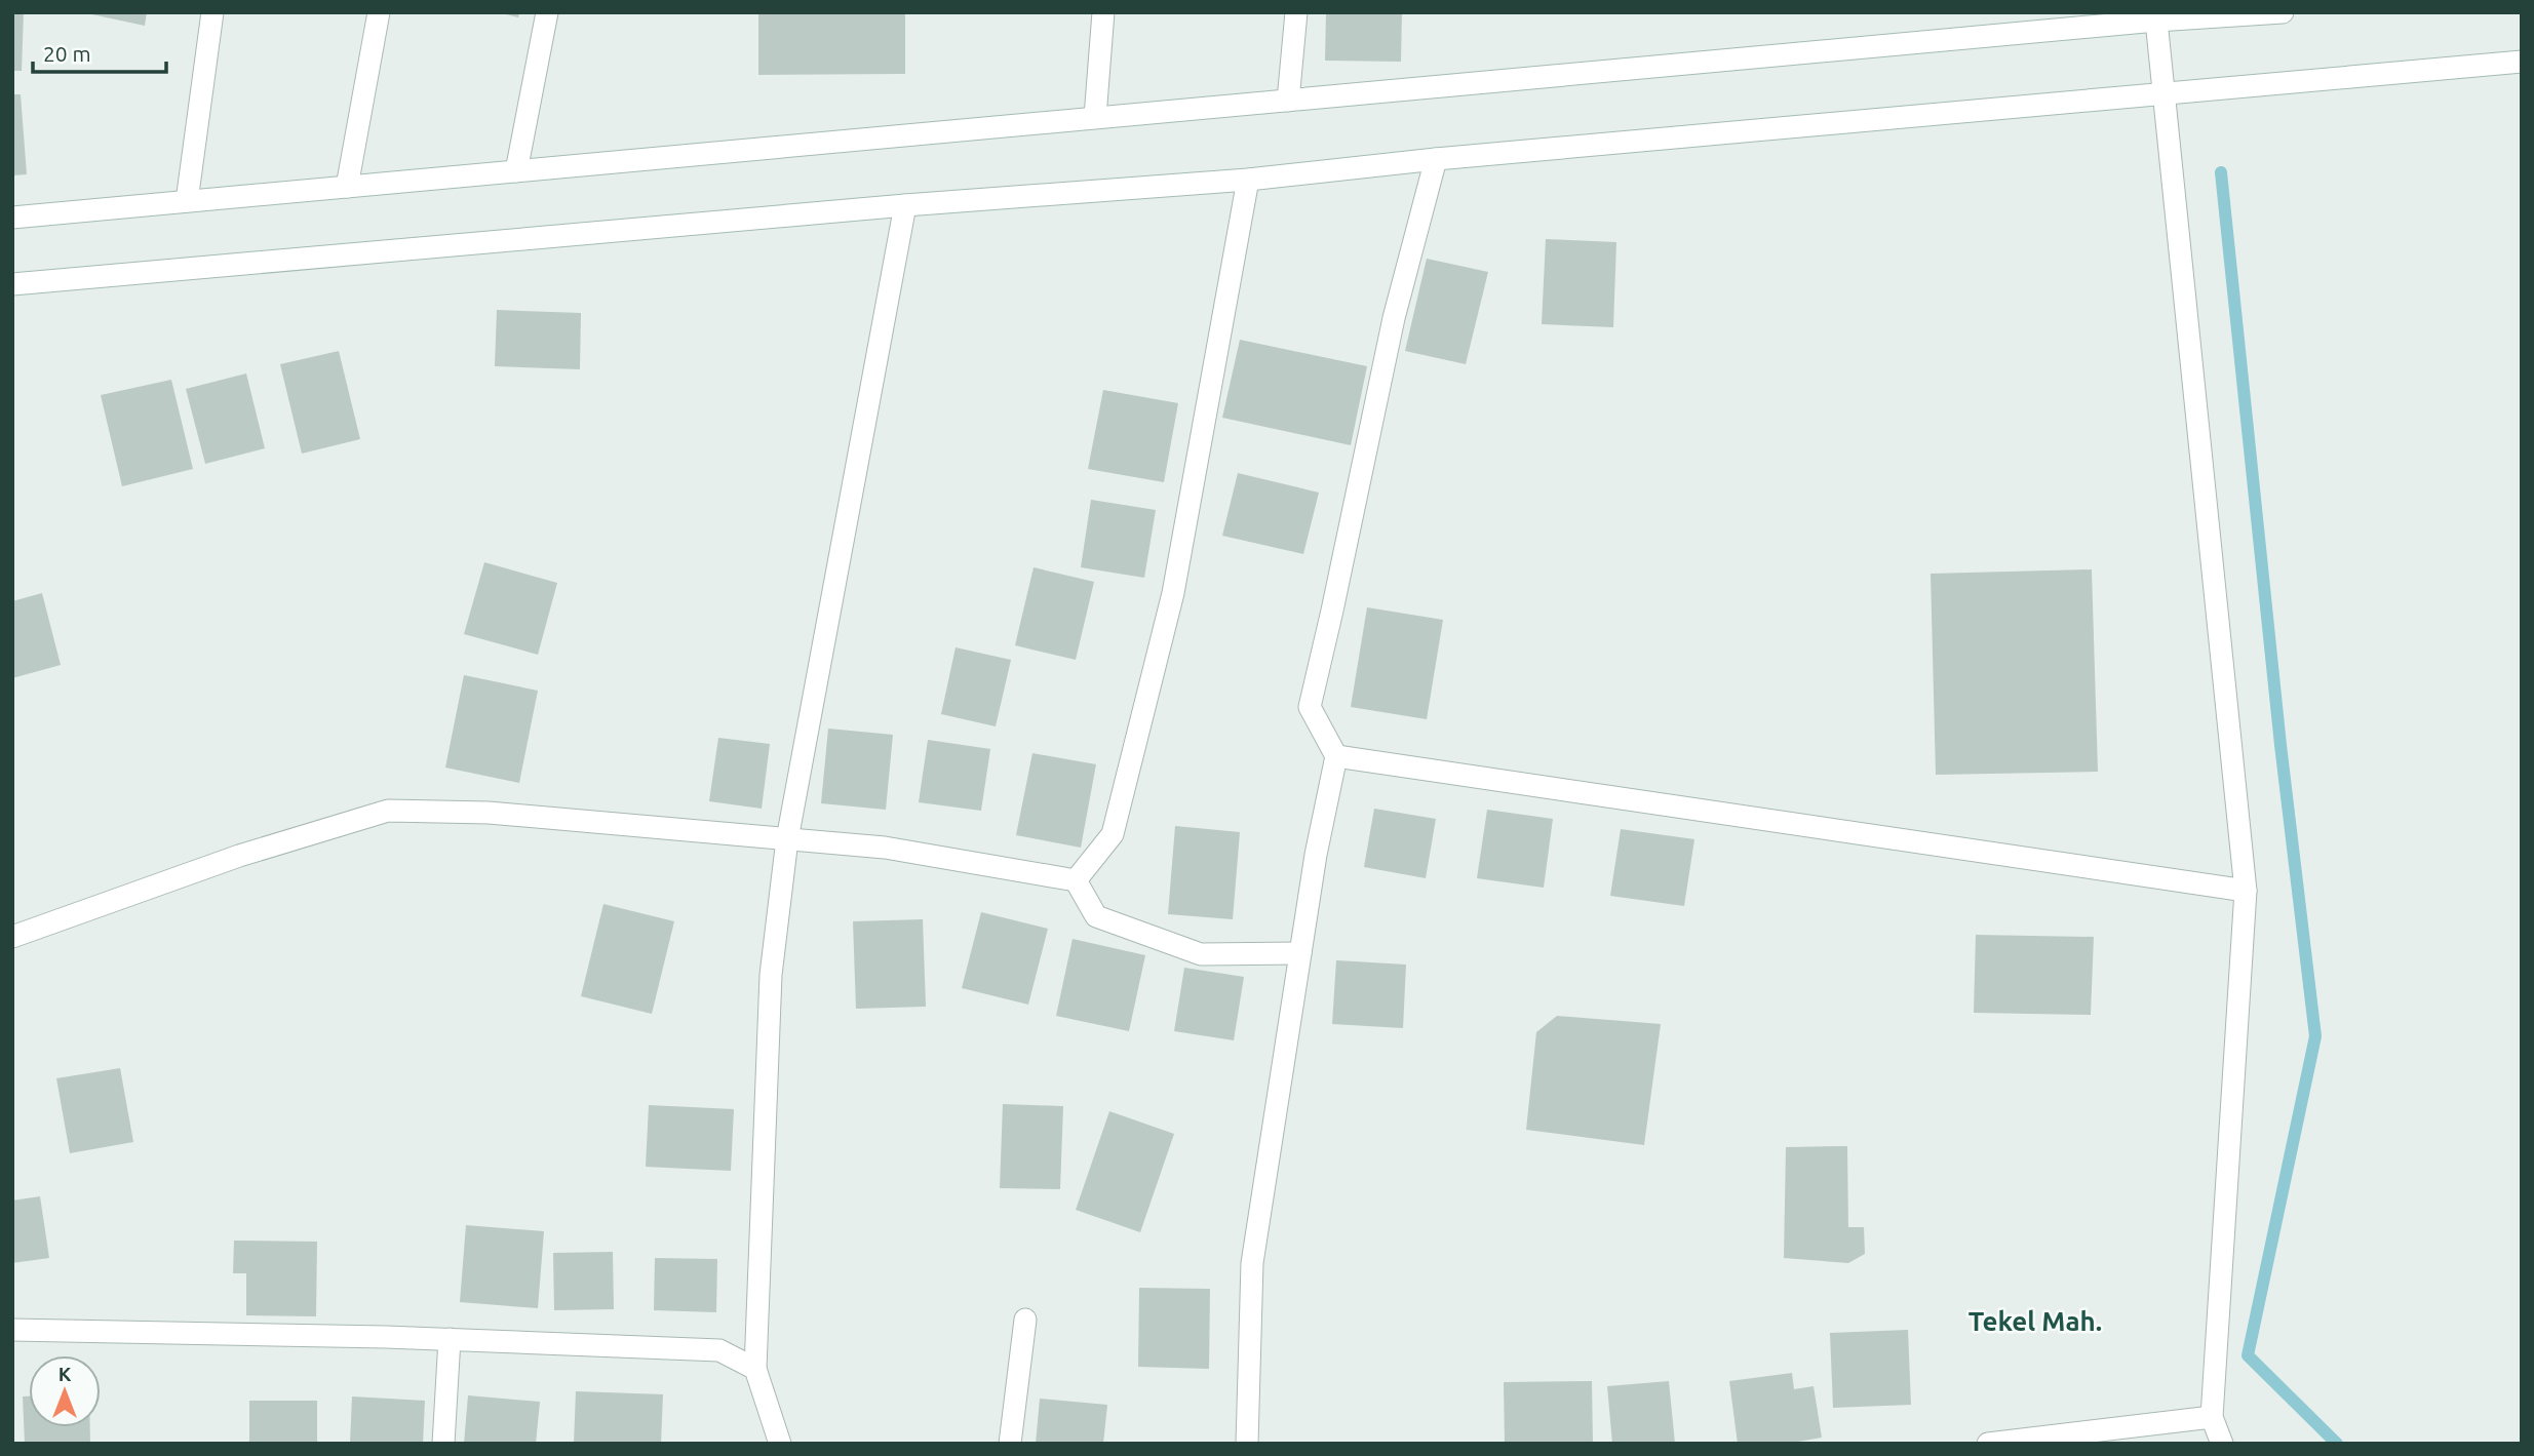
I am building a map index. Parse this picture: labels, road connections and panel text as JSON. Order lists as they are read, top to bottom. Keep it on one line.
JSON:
{"districts":["Tekel Mah."],"scale_bar":"20 m","north":"top"}
